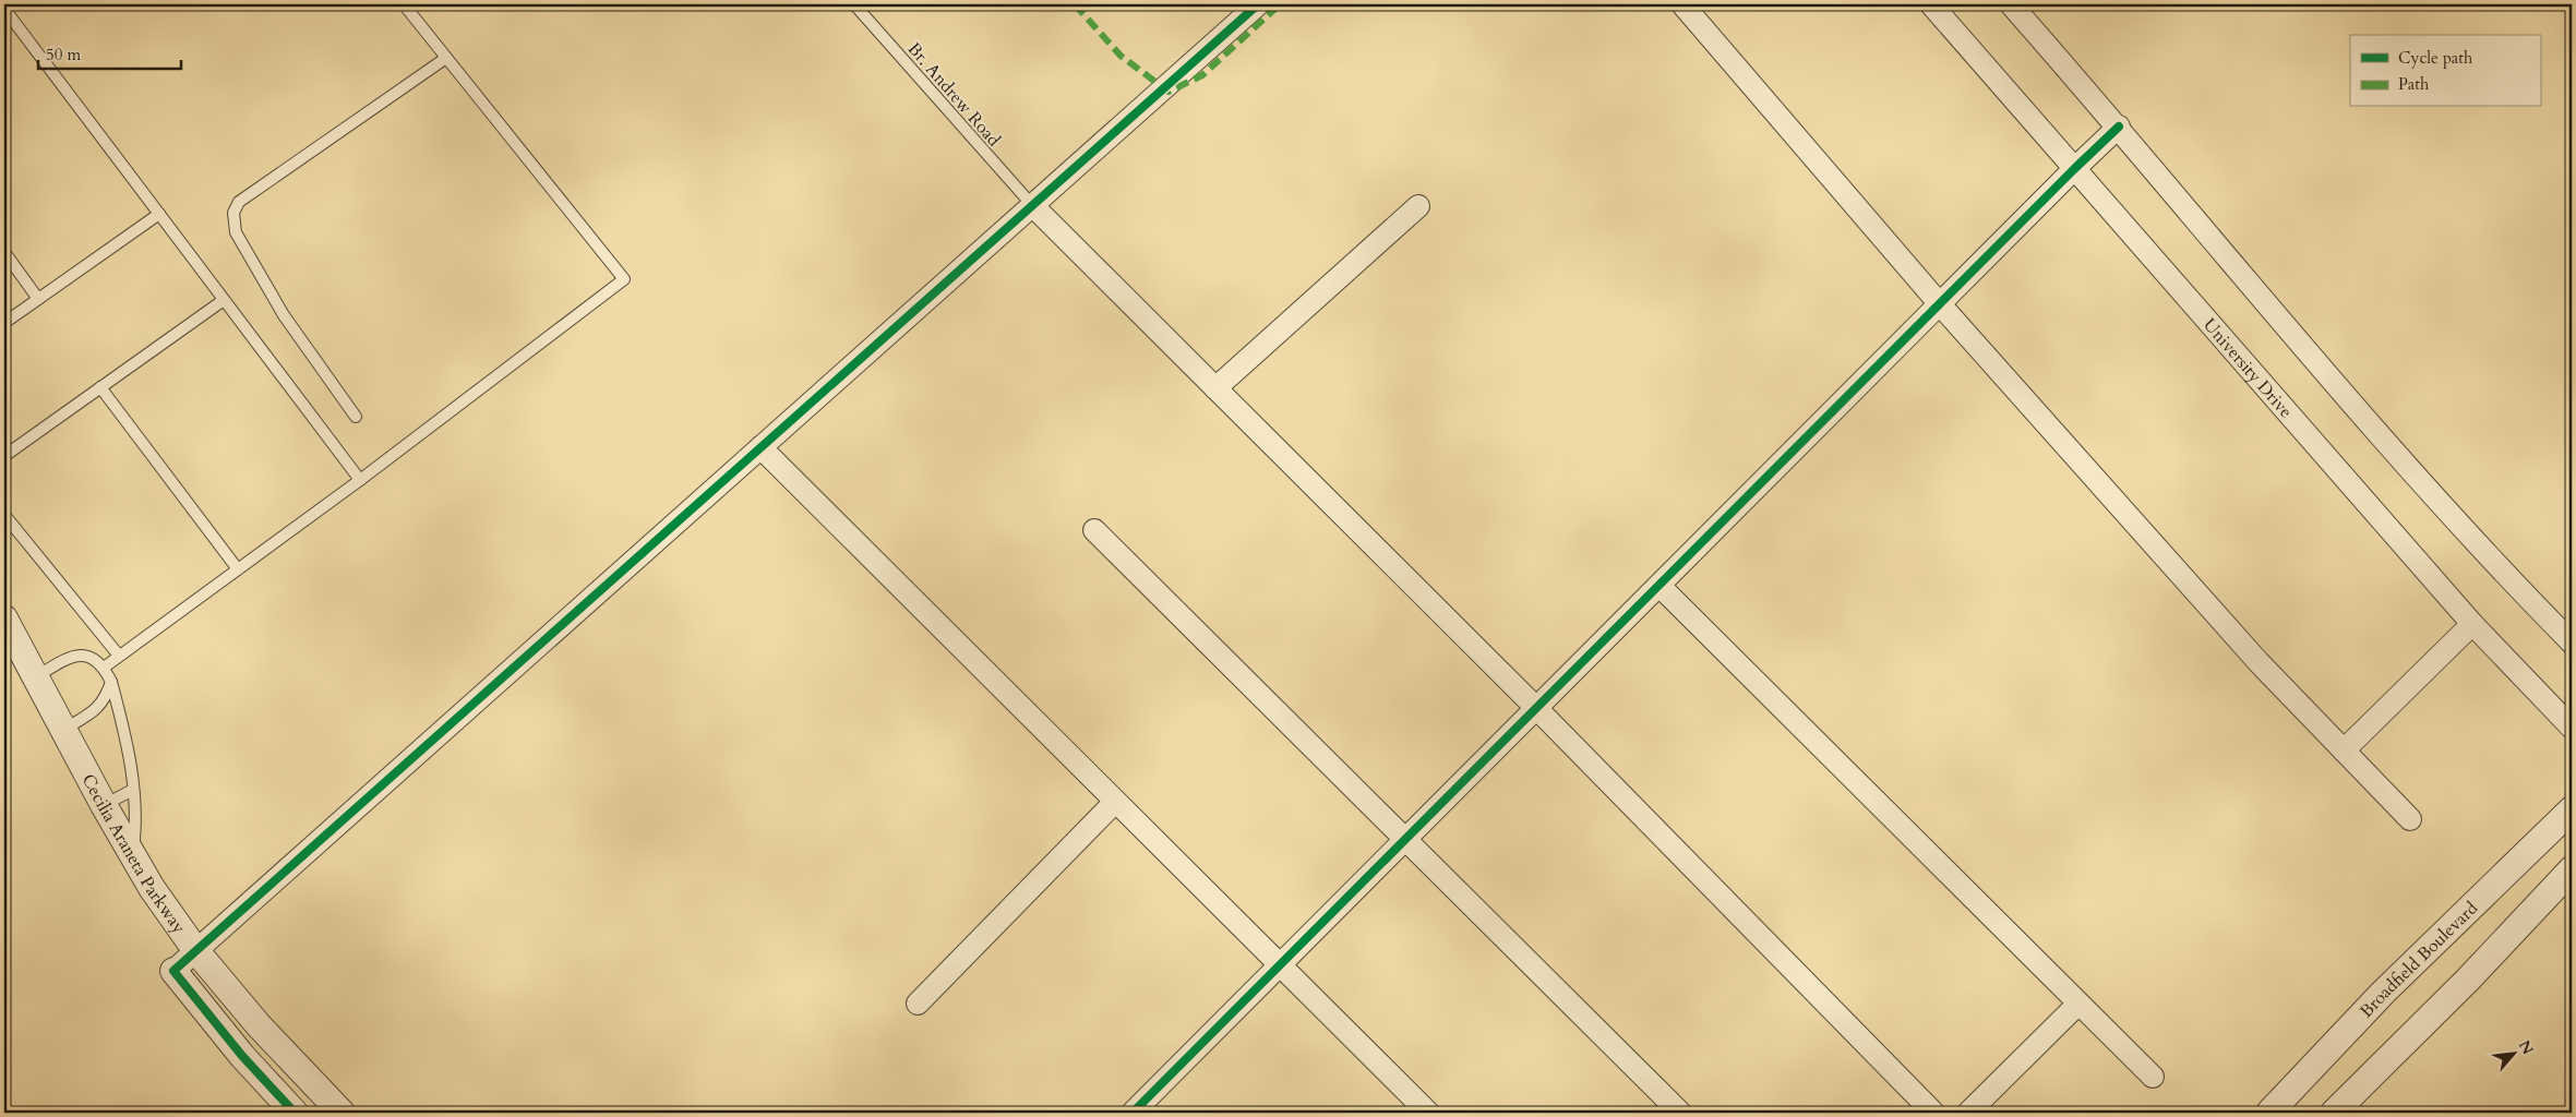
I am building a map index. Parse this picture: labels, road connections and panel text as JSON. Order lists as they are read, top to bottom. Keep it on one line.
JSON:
{"streets":{"street":["University Drive","Cecilia Araneta Parkway","Broadfield Boulevard"],"lane":["Br. Andrew Road"]},"legend":["Cycle path","Path"],"scale_bar":"50 m","north":"top right"}
